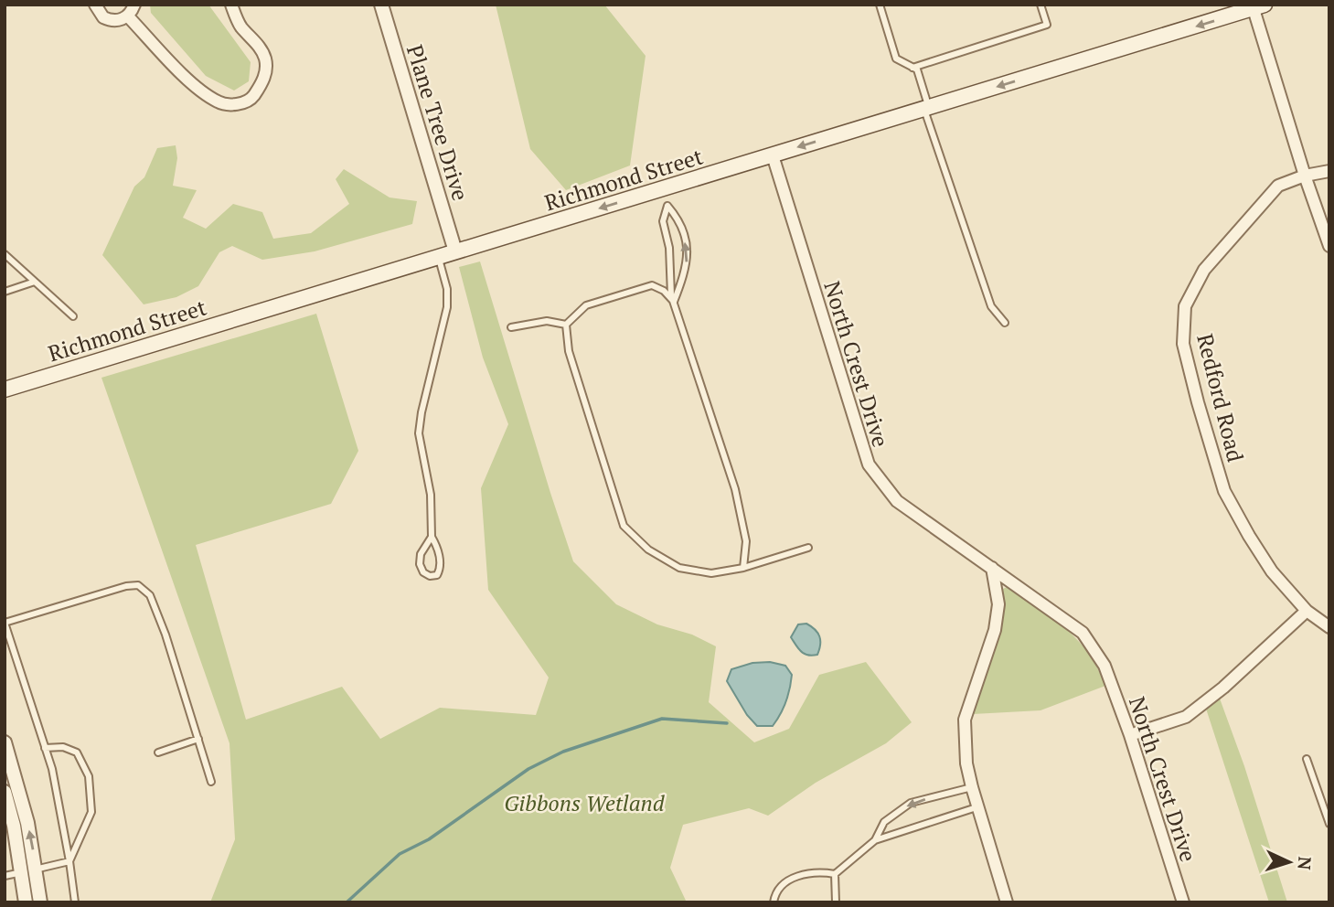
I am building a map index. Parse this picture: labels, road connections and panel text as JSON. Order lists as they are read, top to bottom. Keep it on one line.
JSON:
{"streets":{"main road":["Richmond Street"],"street":["Plane Tree Drive","North Crest Drive","Redford Road"]},"crossings":[["Plane Tree Drive","Richmond Street"],["Richmond Street","North Crest Drive"]],"one_way":["Richmond Street"],"parks":["Gibbons Wetland"],"north":"right"}
